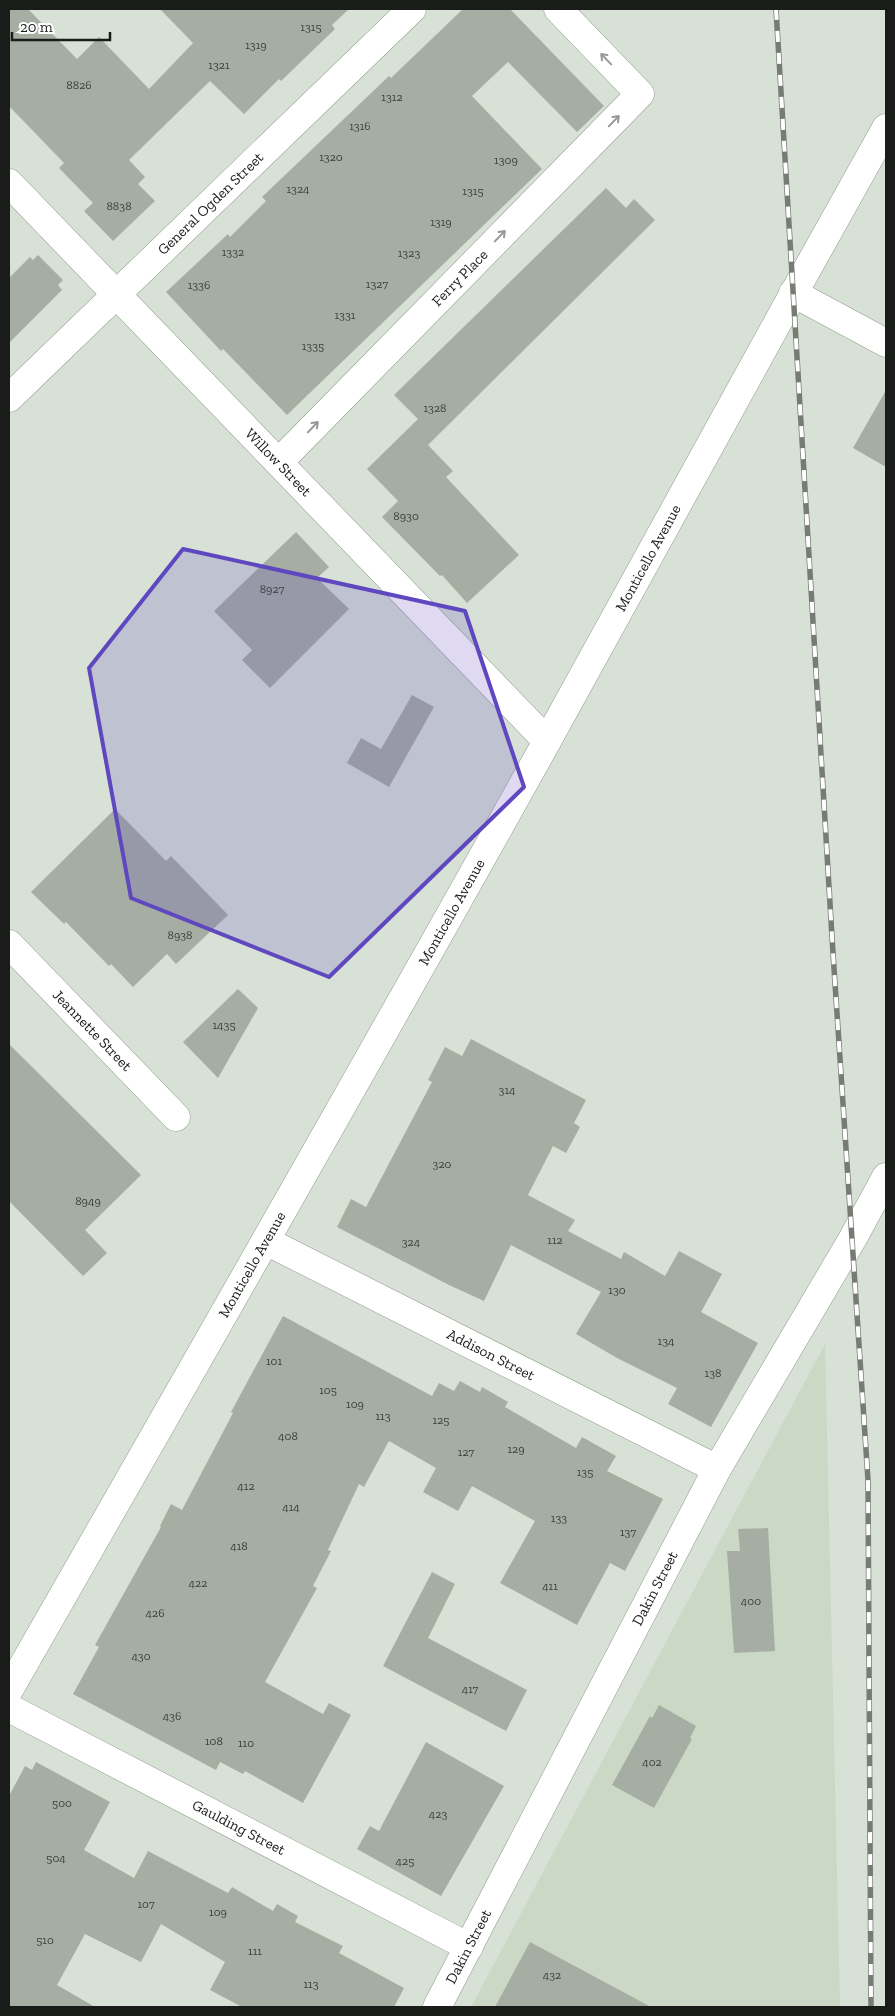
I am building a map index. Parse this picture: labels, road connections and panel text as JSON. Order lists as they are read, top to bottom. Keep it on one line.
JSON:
{"streets":{"street":["General Ogden Street","Ferry Place","Willow Street","Monticello Avenue","Jeannette Street","Addison Street","Dakin Street","Gaulding Street"]},"crossings":[["General Ogden Street","Willow Street"],["Ferry Place","Willow Street"],["Willow Street","Monticello Avenue"],["Monticello Avenue","Addison Street"],["Addison Street","Dakin Street"],["Dakin Street","Gaulding Street"]],"one_way":["Ferry Place"],"house_numbers":["1315","1319","1321","8826","1312","1316","1320","1309","1324","1315","8838","1319","1332","1323","1327","1336","1331","1335","1328","8930","8927","8938","1435","314","320","8949","112","324","130","134","101","138","105","109","113","125","408","129","127","135","412","414","133","137","418","422","411","400","426","430","417","436","108","110","402","500","423","504","425","107","109","510","111","432","113"],"scale_bar":"20 m"}
